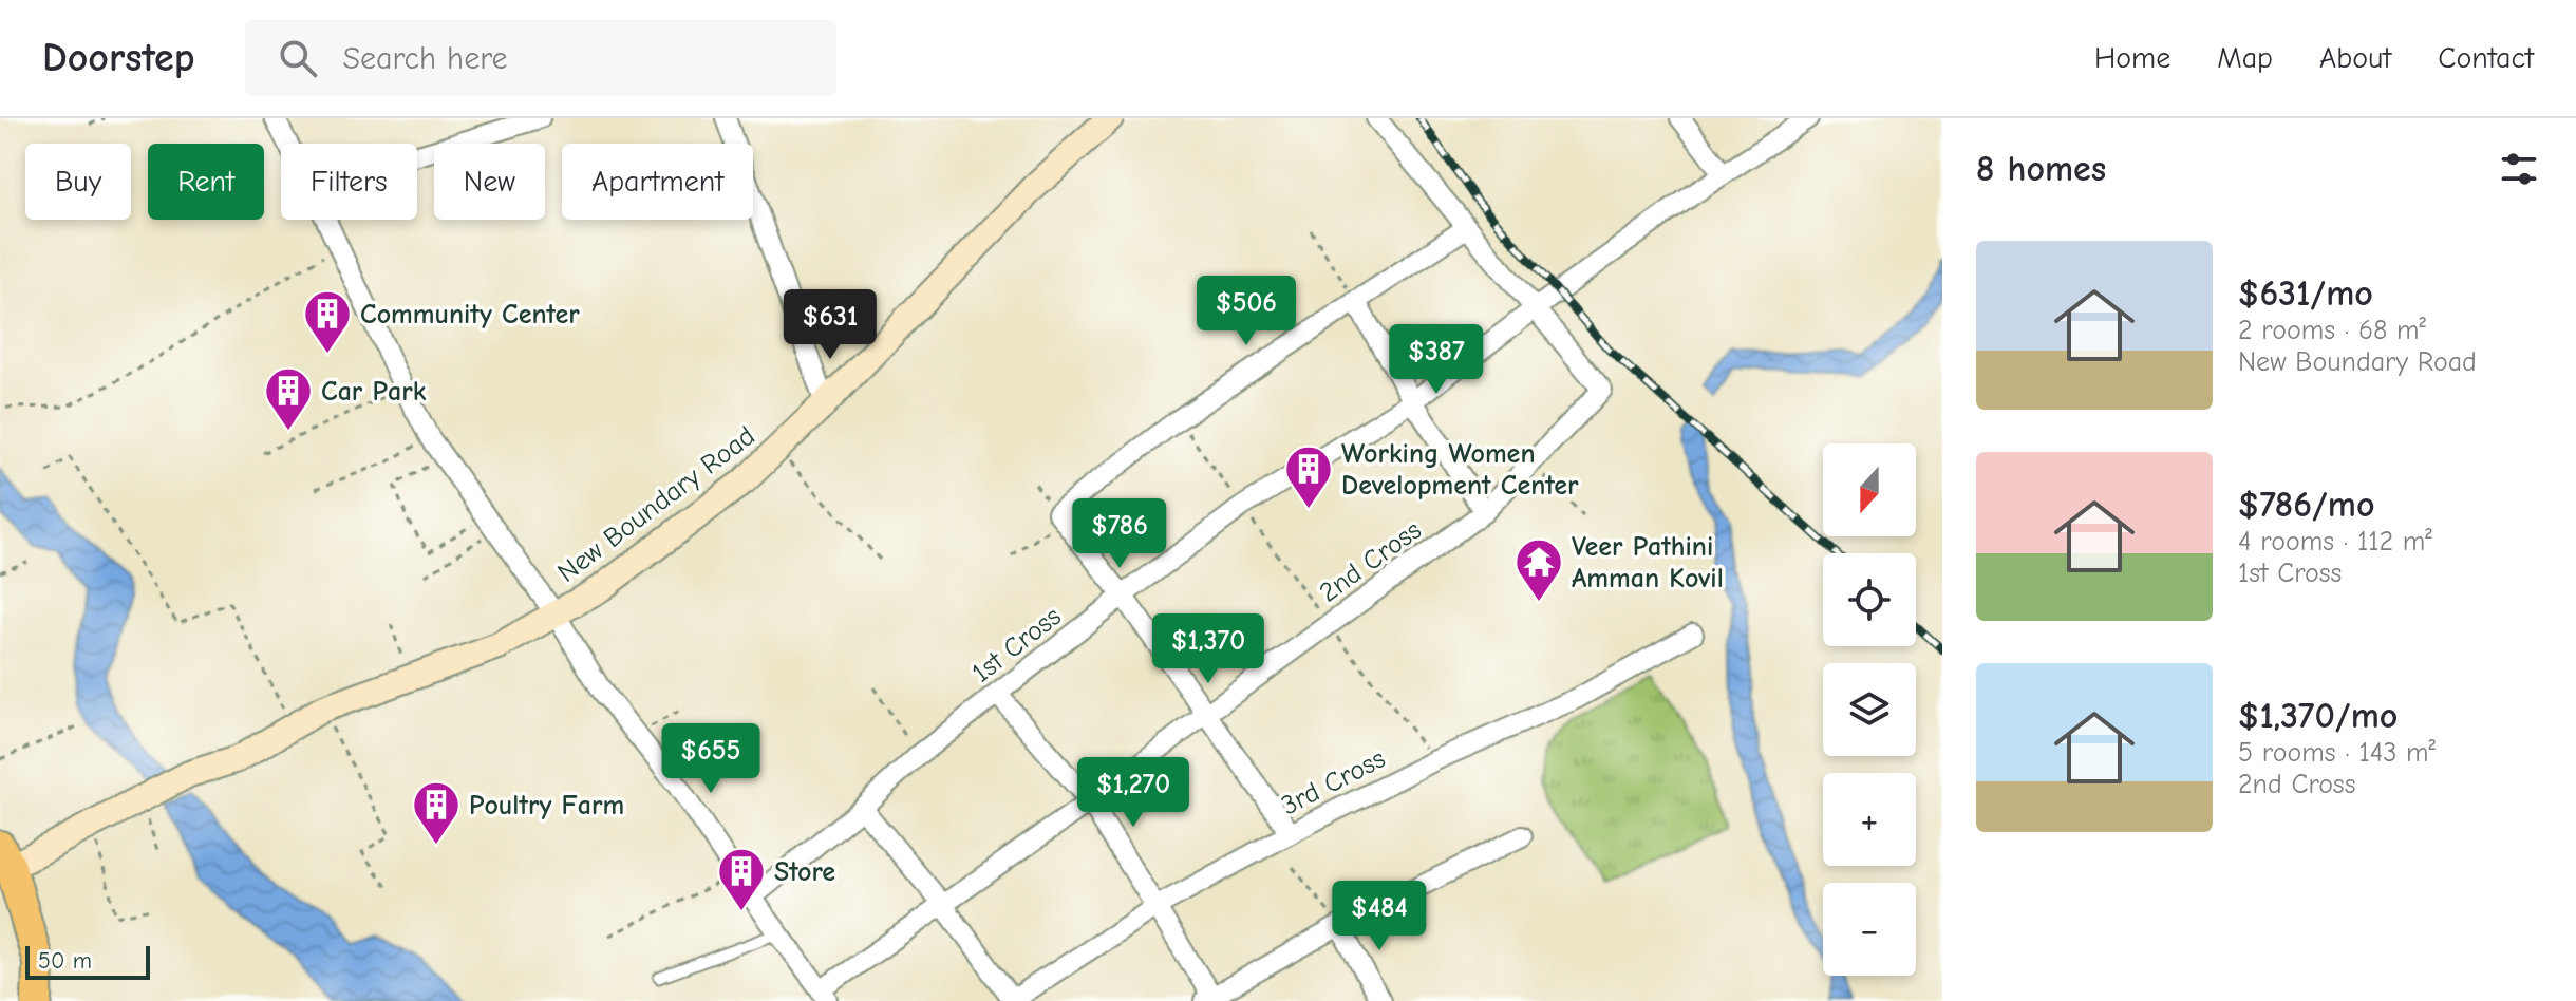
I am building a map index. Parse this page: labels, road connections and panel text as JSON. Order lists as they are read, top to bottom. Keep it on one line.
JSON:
{"streets":{"street":["New Boundary Road","2nd Cross","1st Cross","3rd Cross"]},"crossings":[["2nd Cross","1st Cross"]],"places":{"building":["Community Center","Car Park","Working Women Development Center","Poultry Farm","Store"],"temple":["Veer Pathini Amman Kovil"]},"scale_bar":"50 m","north":"bottom","page":{"header":"Doorstep","search":"Search here","nav":["Home","Map","About","Contact"],"heading":"8 homes","chip":["Buy","Rent","Filters","New","Apartment"],"list":[{"name":"$631/mo","note":"2 rooms · 68 m² · New Boundary Road"},{"name":"$786/mo","note":"4 rooms · 112 m² · 1st Cross"},{"name":"$1,370/mo","note":"5 rooms · 143 m² · 2nd Cross"}],"price":["$506","$631","$387","$786","$1,370","$655","$1,270","$484"],"map_buttons":["+","−"],"scale":"50 m"}}
